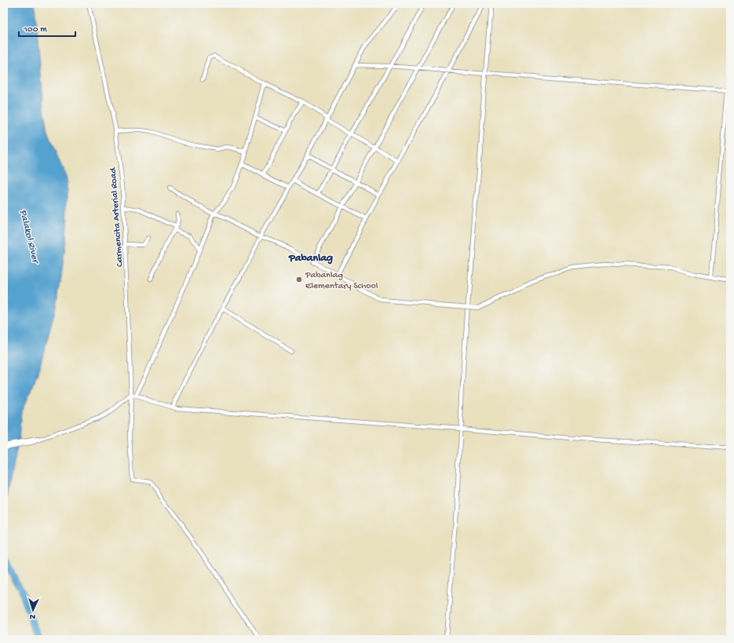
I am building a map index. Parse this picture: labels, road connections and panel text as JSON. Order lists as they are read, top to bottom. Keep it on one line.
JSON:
{"streets":{"street":["Carmencita Arterial Road"]},"districts":["Pabanlag"],"water":["Palakol River"],"places":["Pabanlag Elementary School"],"scale_bar":"100 m","north":"bottom"}
